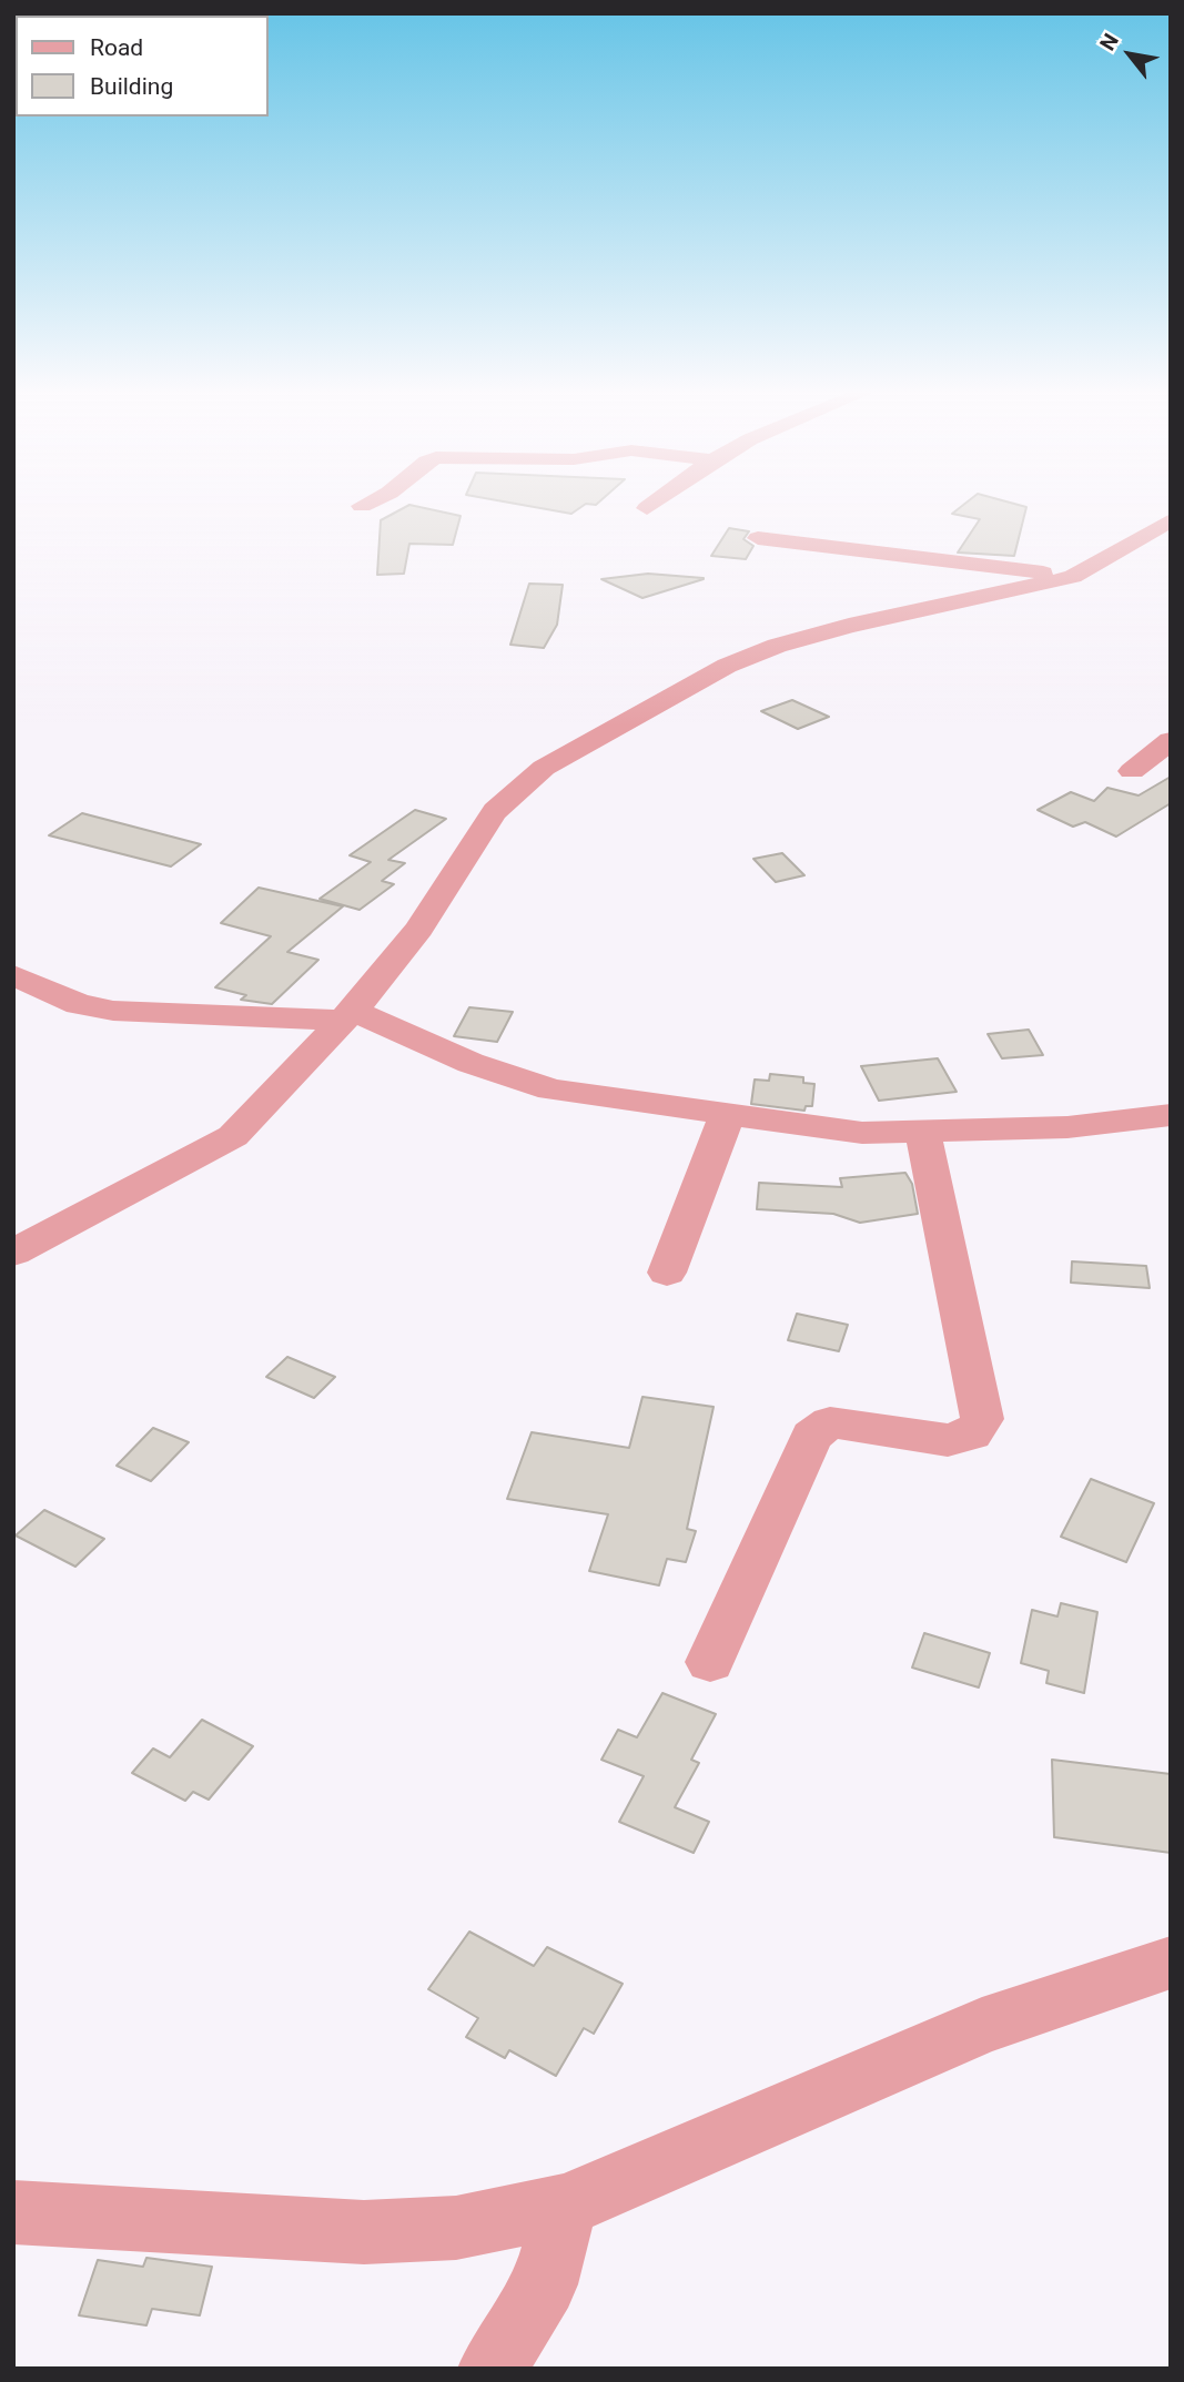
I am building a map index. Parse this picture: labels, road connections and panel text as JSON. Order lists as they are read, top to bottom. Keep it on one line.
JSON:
{"legend":["Road","Building"],"north":"top left"}
